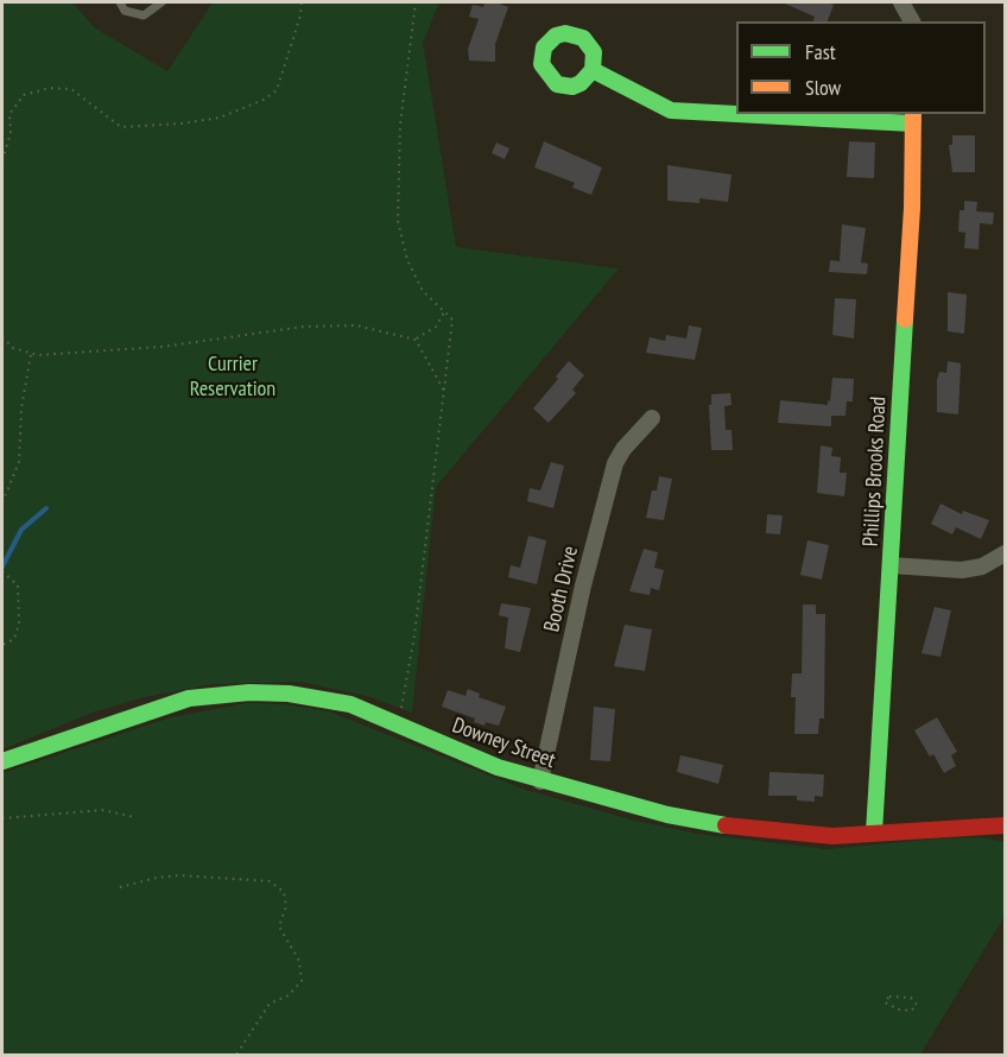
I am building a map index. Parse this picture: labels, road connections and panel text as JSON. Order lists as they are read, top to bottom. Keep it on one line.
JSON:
{"streets":{"street":["Phillips Brooks Road","Booth Drive","Downey Street"]},"crossings":[["Phillips Brooks Road","Downey Street"],["Booth Drive","Downey Street"]],"parks":["Currier Reservation"],"legend":["Fast","Slow"]}
